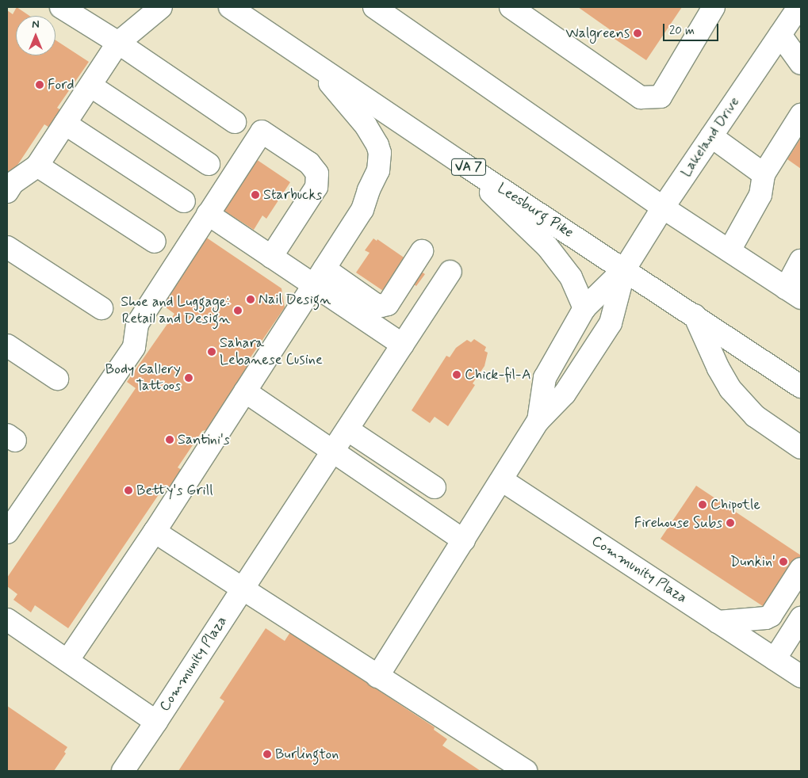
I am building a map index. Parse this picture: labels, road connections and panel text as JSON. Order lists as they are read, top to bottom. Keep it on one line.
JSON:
{"streets":{"main road":["Lakeland Drive","VA 7","Leesburg Pike","Community Plaza"]},"crossings":[["Lakeland Drive","Leesburg Pike"]],"places":["Walgreens","Ford","Starbucks","Nail Design","Shoe and Luggage: Retail and Design","Sahara Lebanese Cusine","Chick-fil-A","Body Gallery Tattoos","Santini's","Betty's Grill","Chipotle","Firehouse Subs","Dunkin'","Burlington"],"scale_bar":"20 m","north":"top"}
